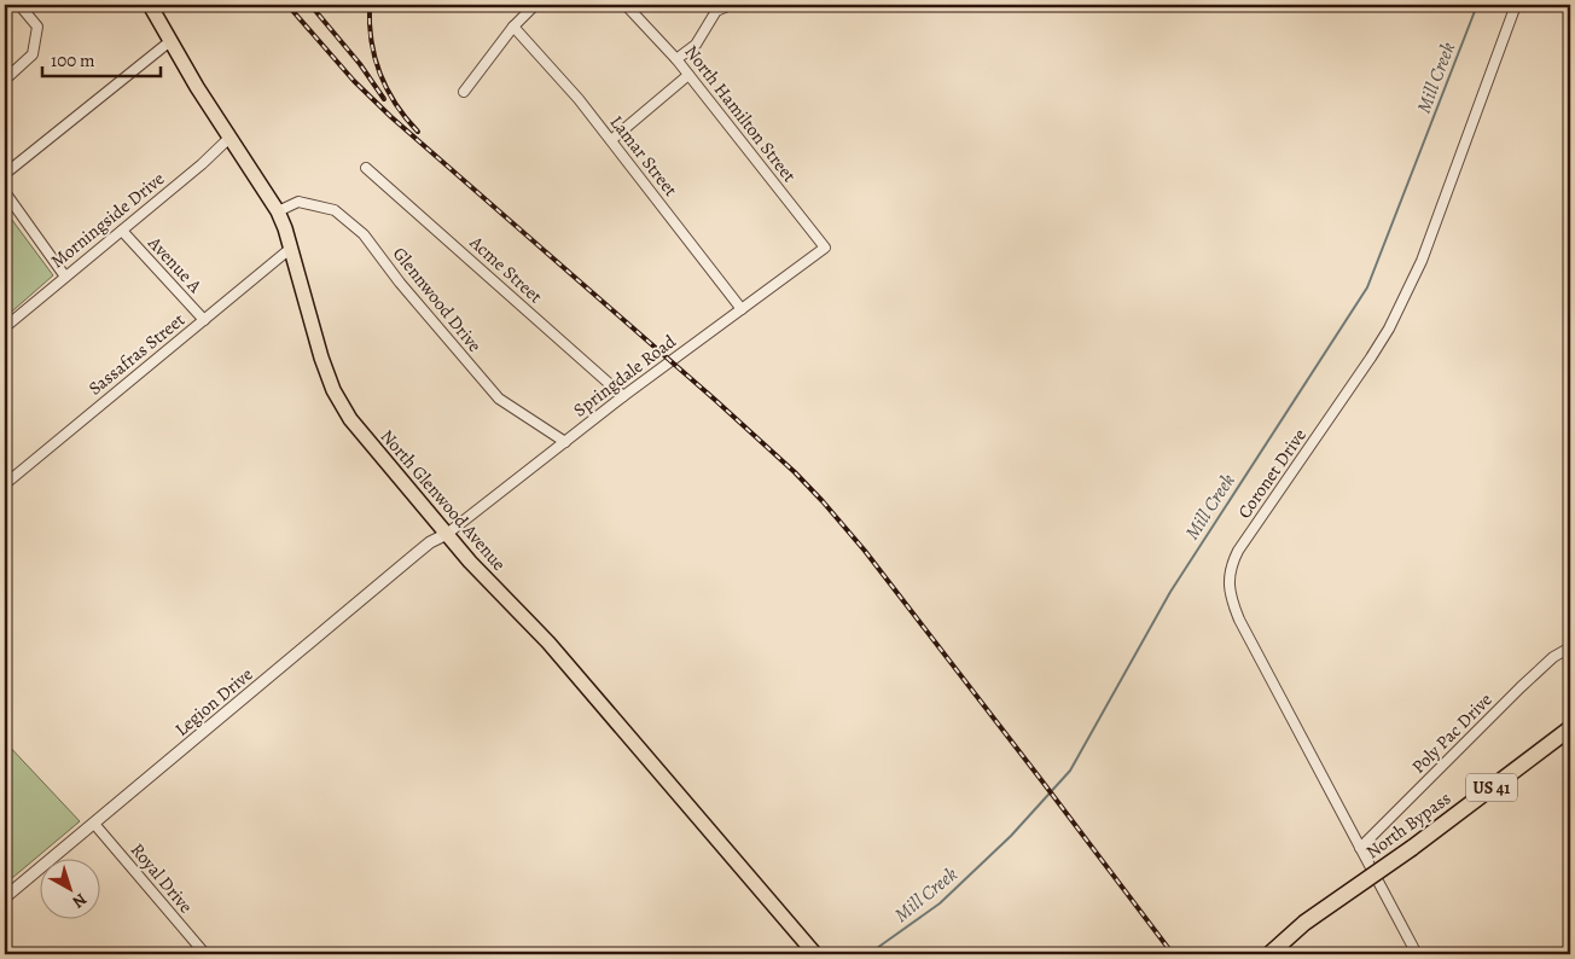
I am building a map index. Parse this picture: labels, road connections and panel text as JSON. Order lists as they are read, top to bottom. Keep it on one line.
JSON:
{"streets":{"highway":["US 41","North Bypass"],"main road":["North Glenwood Avenue"],"street":["North Hamilton Street","Lamar Street","Morningside Drive","Avenue A","Acme Street","Glennwood Drive","Sassafras Street","Springdale Road","Coronet Drive","Legion Drive","Poly Pac Drive","Royal Drive"]},"crossings":[["North Hamilton Street","Springdale Road"],["Lamar Street","Springdale Road"],["Morningside Drive","Avenue A"],["Morningside Drive","North Glenwood Avenue"],["Avenue A","Sassafras Street"],["Acme Street","Springdale Road"],["Glennwood Drive","Springdale Road"],["Glennwood Drive","North Glenwood Avenue"],["Sassafras Street","North Glenwood Avenue"],["Springdale Road","North Glenwood Avenue"],["Springdale Road","Legion Drive"],["Coronet Drive","Poly Pac Drive"],["North Glenwood Avenue","Legion Drive"],["Legion Drive","Royal Drive"]],"water":["Mill Creek"],"scale_bar":"100 m","north":"bottom right"}
